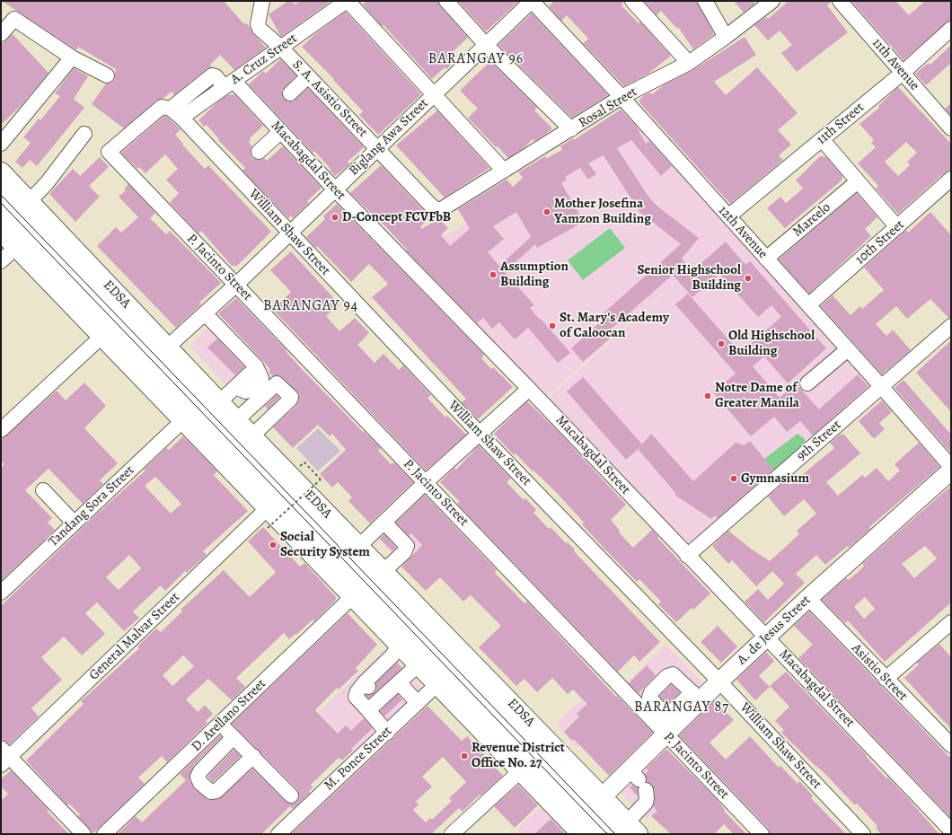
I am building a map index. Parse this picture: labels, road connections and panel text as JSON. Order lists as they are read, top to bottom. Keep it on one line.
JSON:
{"streets":{"highway":["EDSA"],"main road":["A. de Jesus Street"],"street":["A. Cruz Street","11th Avenue","S. A. Asistio Street","Rosal Street","11th Street","Biglang Awa Street","Macabagdal Street","Marcelo","William Shaw Street","12th Avenue","10th Street","P. Jacinto Street","9th Street","Tandang Sora Street","General Malvar Street","Asistio Street","D. Arellano Street","M. Ponce Street"]},"crossings":[["A. Cruz Street","S. A. Asistio Street"],["A. Cruz Street","Macabagdal Street"],["A. Cruz Street","William Shaw Street"],["11th Avenue","11th Street"],["S. A. Asistio Street","Rosal Street"],["S. A. Asistio Street","Biglang Awa Street"],["Rosal Street","12th Avenue"],["11th Street","12th Avenue"],["Biglang Awa Street","Macabagdal Street"],["Biglang Awa Street","William Shaw Street"],["Biglang Awa Street","12th Avenue"],["Biglang Awa Street","P. Jacinto Street"],["Biglang Awa Street","EDSA"],["Macabagdal Street","William Shaw Street"],["Macabagdal Street","P. Jacinto Street"],["Macabagdal Street","9th Street"],["Macabagdal Street","A. de Jesus Street"],["Marcelo","12th Avenue"],["William Shaw Street","P. Jacinto Street"],["William Shaw Street","A. de Jesus Street"],["12th Avenue","10th Street"],["12th Avenue","9th Street"],["P. Jacinto Street","A. de Jesus Street"],["EDSA","A. de Jesus Street"],["A. de Jesus Street","Asistio Street"]],"districts":["BARANGAY 96","BARANGAY 94","BARANGAY 87"],"places":["Mother Josefina Yamzon Building","D-Concept FCVFbB","Assumption Building","Senior Highschool Building","St. Mary's Academy of Caloocan","Old Highschool Building","Notre Dame of Greater Manila","Gymnasium","Social Security System","Revenue District Office No. 27"]}
